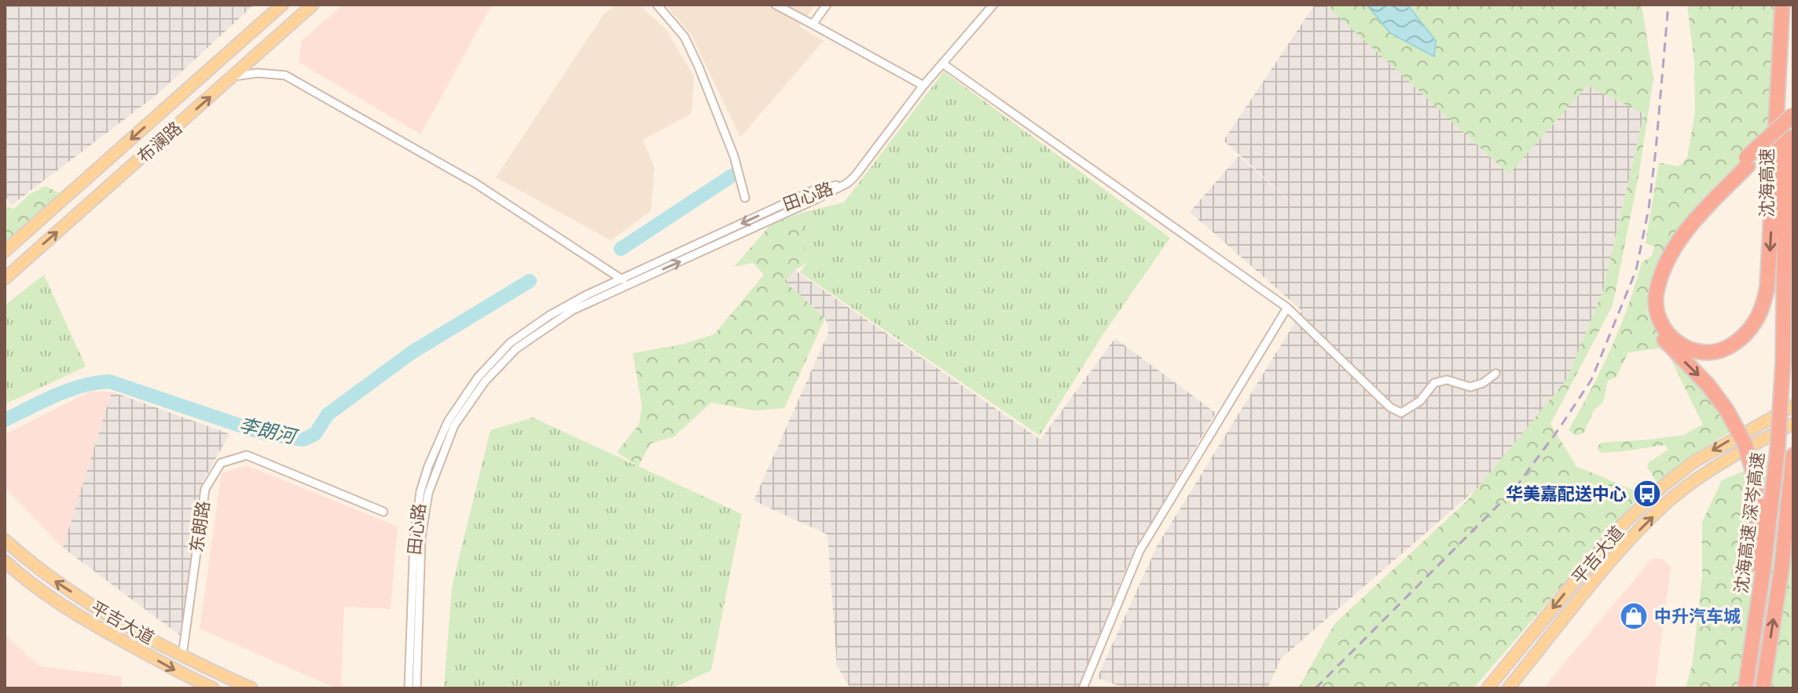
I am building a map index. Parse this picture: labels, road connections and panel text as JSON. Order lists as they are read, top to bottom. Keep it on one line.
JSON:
{"streets":{"highway":["沈海高速","沈海高速 深岑高速"],"main road":["布澜路","平吉大道"],"street":["田心路","东朗路"]},"crossings":[["沈海高速","沈海高速 深岑高速"],["东朗路","平吉大道"]],"water":["李朗河"],"places":{"bus stop":["华美嘉配送中心"],"shop":["中升汽车城"]}}
